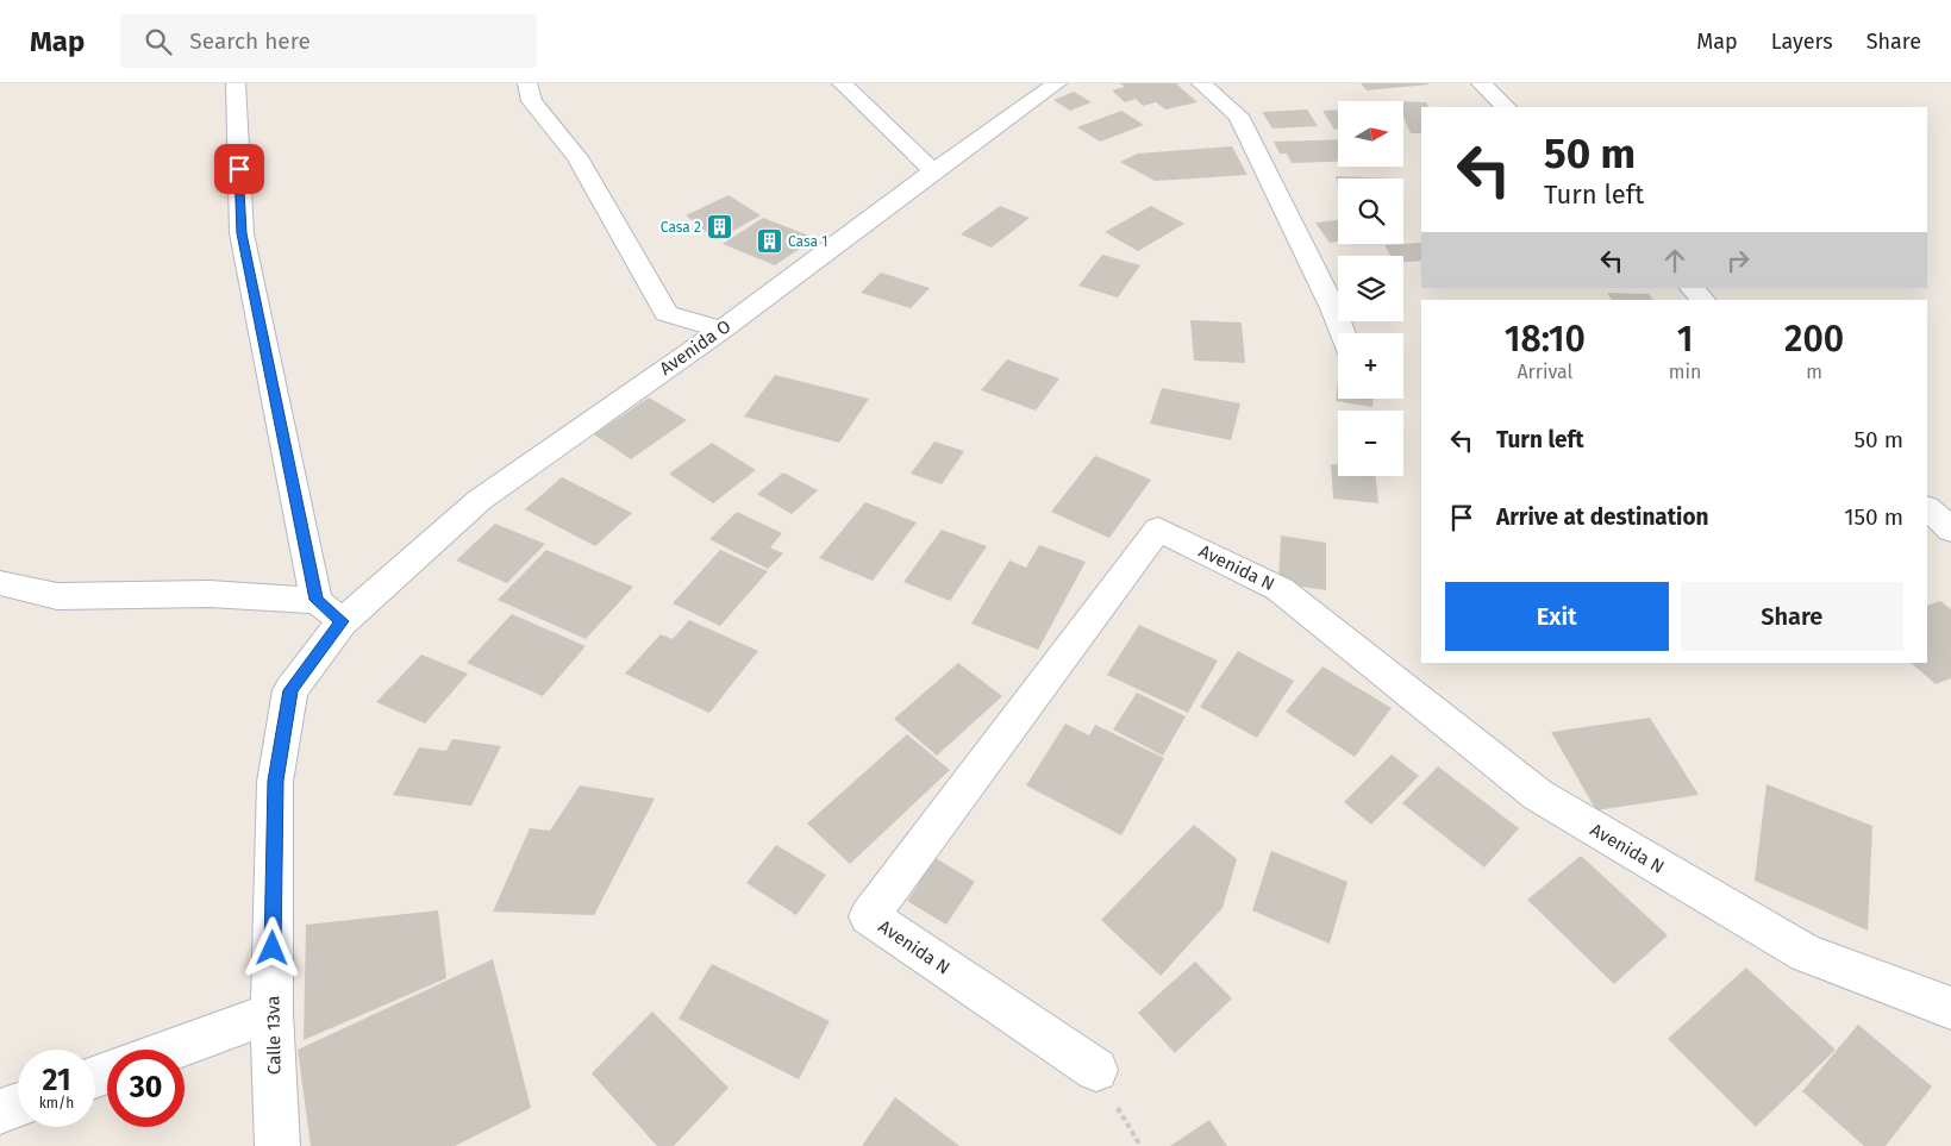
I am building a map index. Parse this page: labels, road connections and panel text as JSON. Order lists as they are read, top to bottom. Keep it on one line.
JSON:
{"streets":{"street":["Avenida O","Avenida N","Calle 13va"]},"crossings":[["Avenida O","Calle 13va"]],"places":{"building":["Casa 2","Casa 1"]},"north":"right","page":{"header":"Map","search":"Search here","nav":["Map","Layers","Share"],"map_buttons":["+","−"],"turn":["50 m","Turn left"],"eta":["18:10","Arrival","1","min","200","m"],"list":[{"name":"Turn left","value":"50 m"},{"name":"Arrive at destination","value":"150 m"}],"buttons":["Exit","Share"],"speed":"21 km/h","limit":"30"}}
